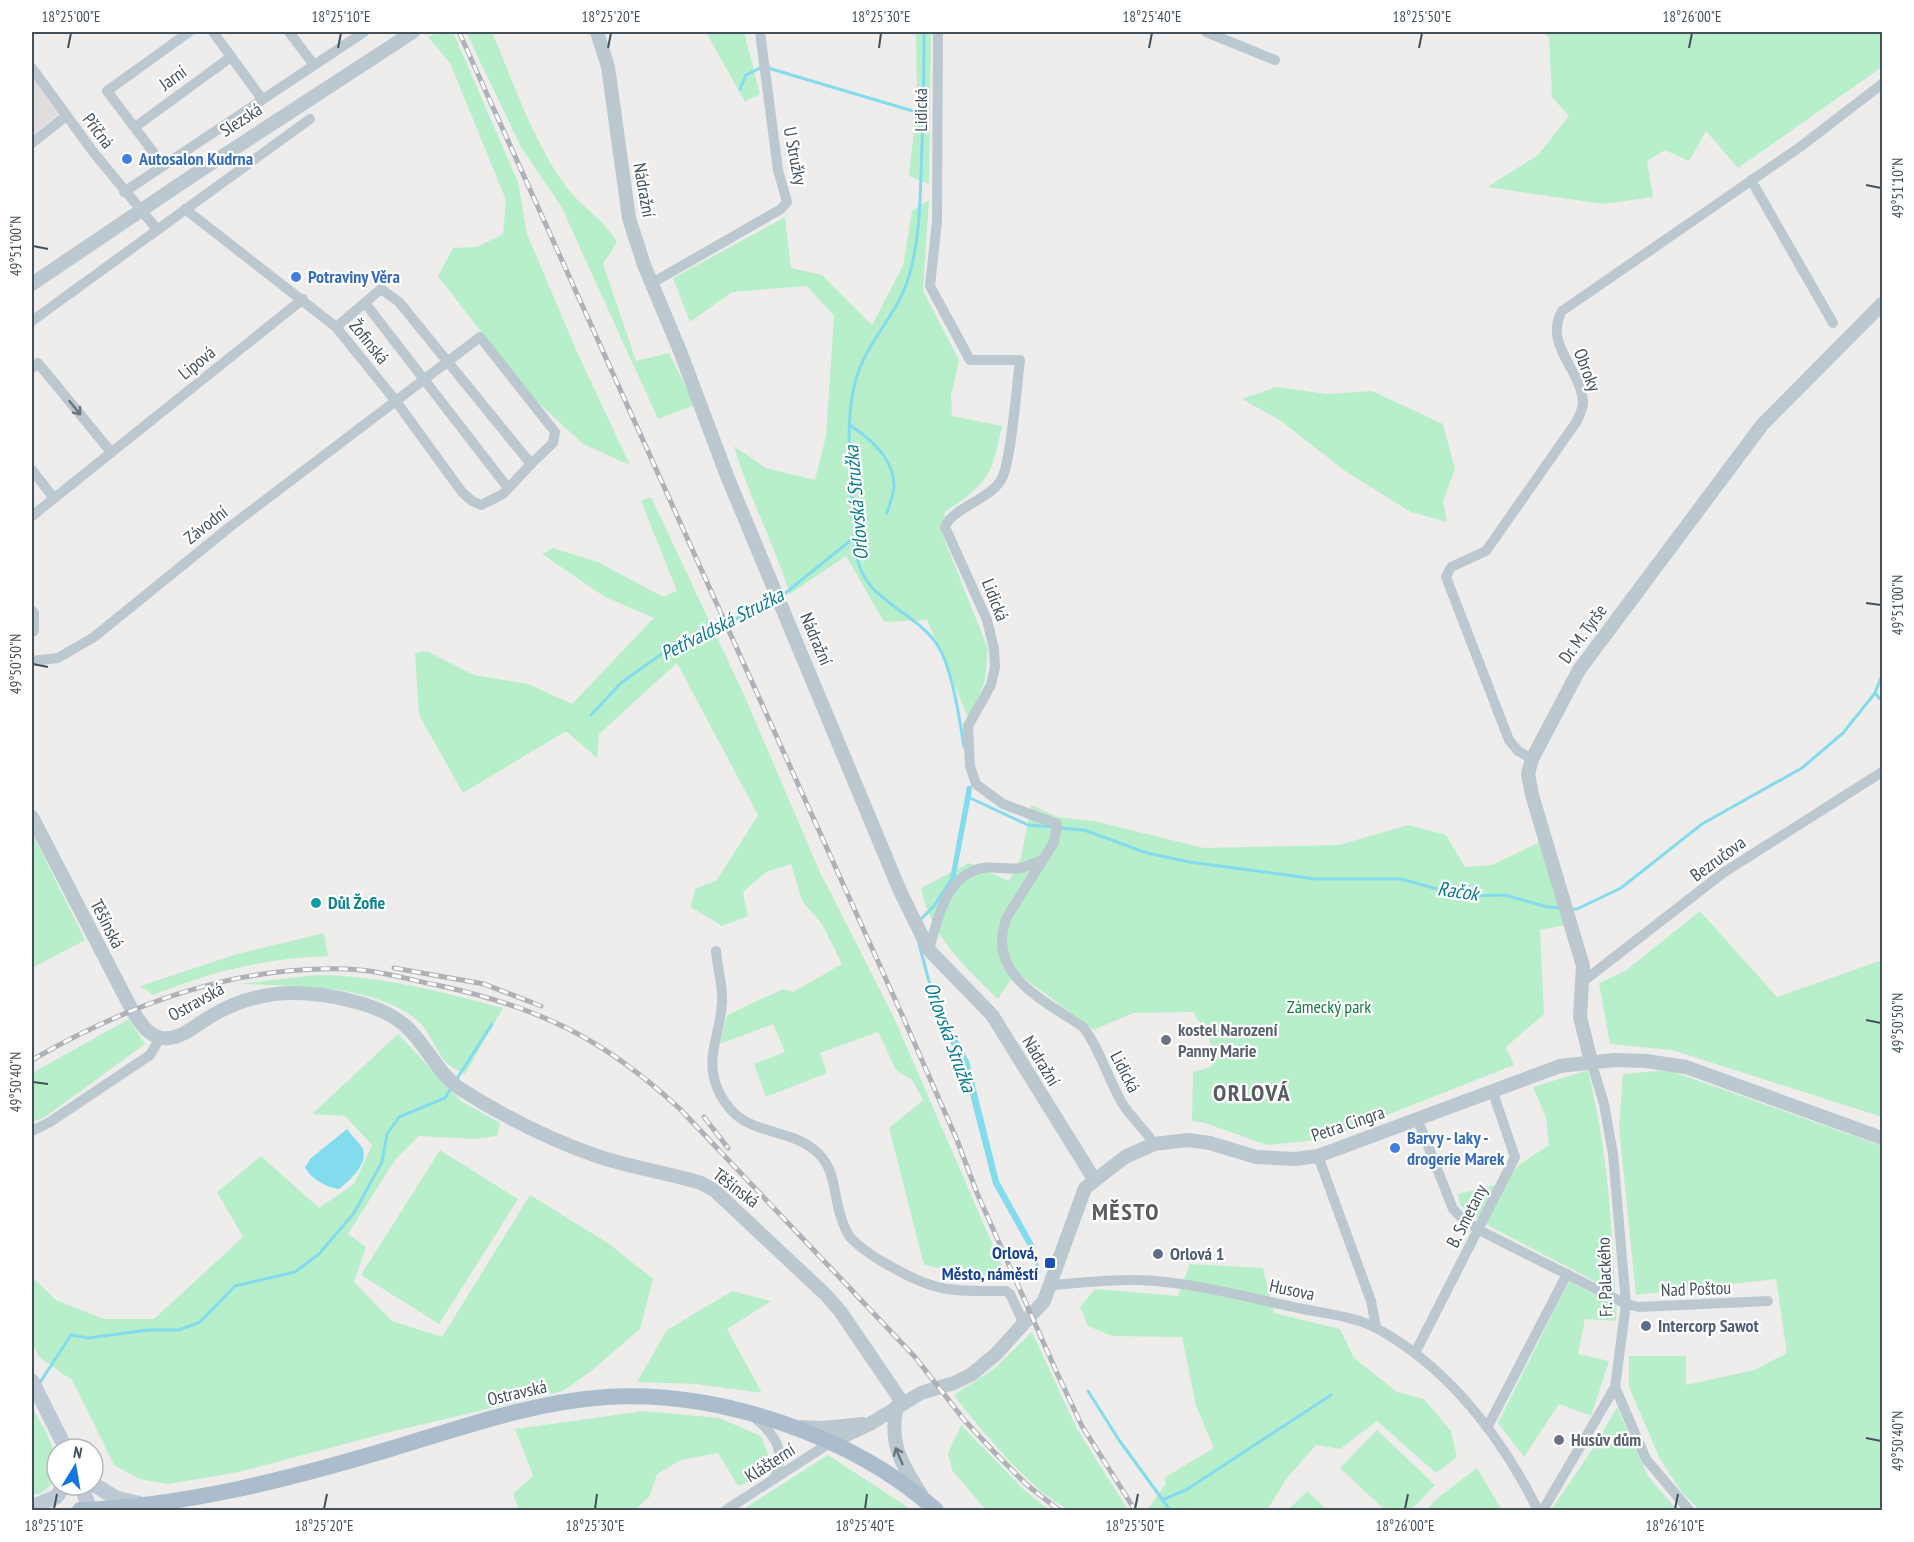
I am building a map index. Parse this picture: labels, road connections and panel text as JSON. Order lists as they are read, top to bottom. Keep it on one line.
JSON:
{"streets":{"main road":["Ostravská"],"street":["Jarní","Lidická","Slezská","Příčná","U Stružky","Nádražní","Žofinská","Lipová","Obroky","Závodní","Dr. M. Tyrše","Bezručova","Těšínská","Petra Cingra","B. Smetany","Fr. Palackého","Nad Poštou","Husova","Klášterní"]},"crossings":[["Lidická","Petra Cingra"],["Slezská","Příčná"],["U Stružky","Nádražní"],["Nádražní","Petra Cingra"],["Žofinská","Lipová"],["Žofinská","Závodní"],["Obroky","Dr. M. Tyrše"],["Dr. M. Tyrše","Bezručova"],["Dr. M. Tyrše","Petra Cingra"],["Dr. M. Tyrše","Fr. Palackého"],["Těšínská","Ostravská"],["Těšínská","Petra Cingra"],["Ostravská","Petra Cingra"],["Ostravská","Klášterní"],["Petra Cingra","B. Smetany"],["Petra Cingra","Fr. Palackého"],["Petra Cingra","Husova"],["Petra Cingra","Klášterní"],["B. Smetany","Husova"],["Fr. Palackého","Nad Poštou"]],"districts":["ORLOVÁ","MĚSTO"],"water":["Orlovská Stružka","Petřvaldská Stružka","Račok"],"parks":["Zámecký park"],"places":{"other":["Autosalon Kudrna","Potraviny Věra","Důl Žofie","kostel Narození Panny Marie","Barvy - laky - drogerie Marek","Orlová 1","Intercorp Sawot","Husův dům"],"transit":["Orlová, Město, náměstí"]},"north":"top","coordinates":["18°25'00\"E","18°25'10\"E","18°25'20\"E","18°25'30\"E","18°25'40\"E","18°25'50\"E","18°26'00\"E","49°51'10\"N","49°51'00\"N","49°50'50\"N","49°50'40\"N","18°26'10\"E"]}
